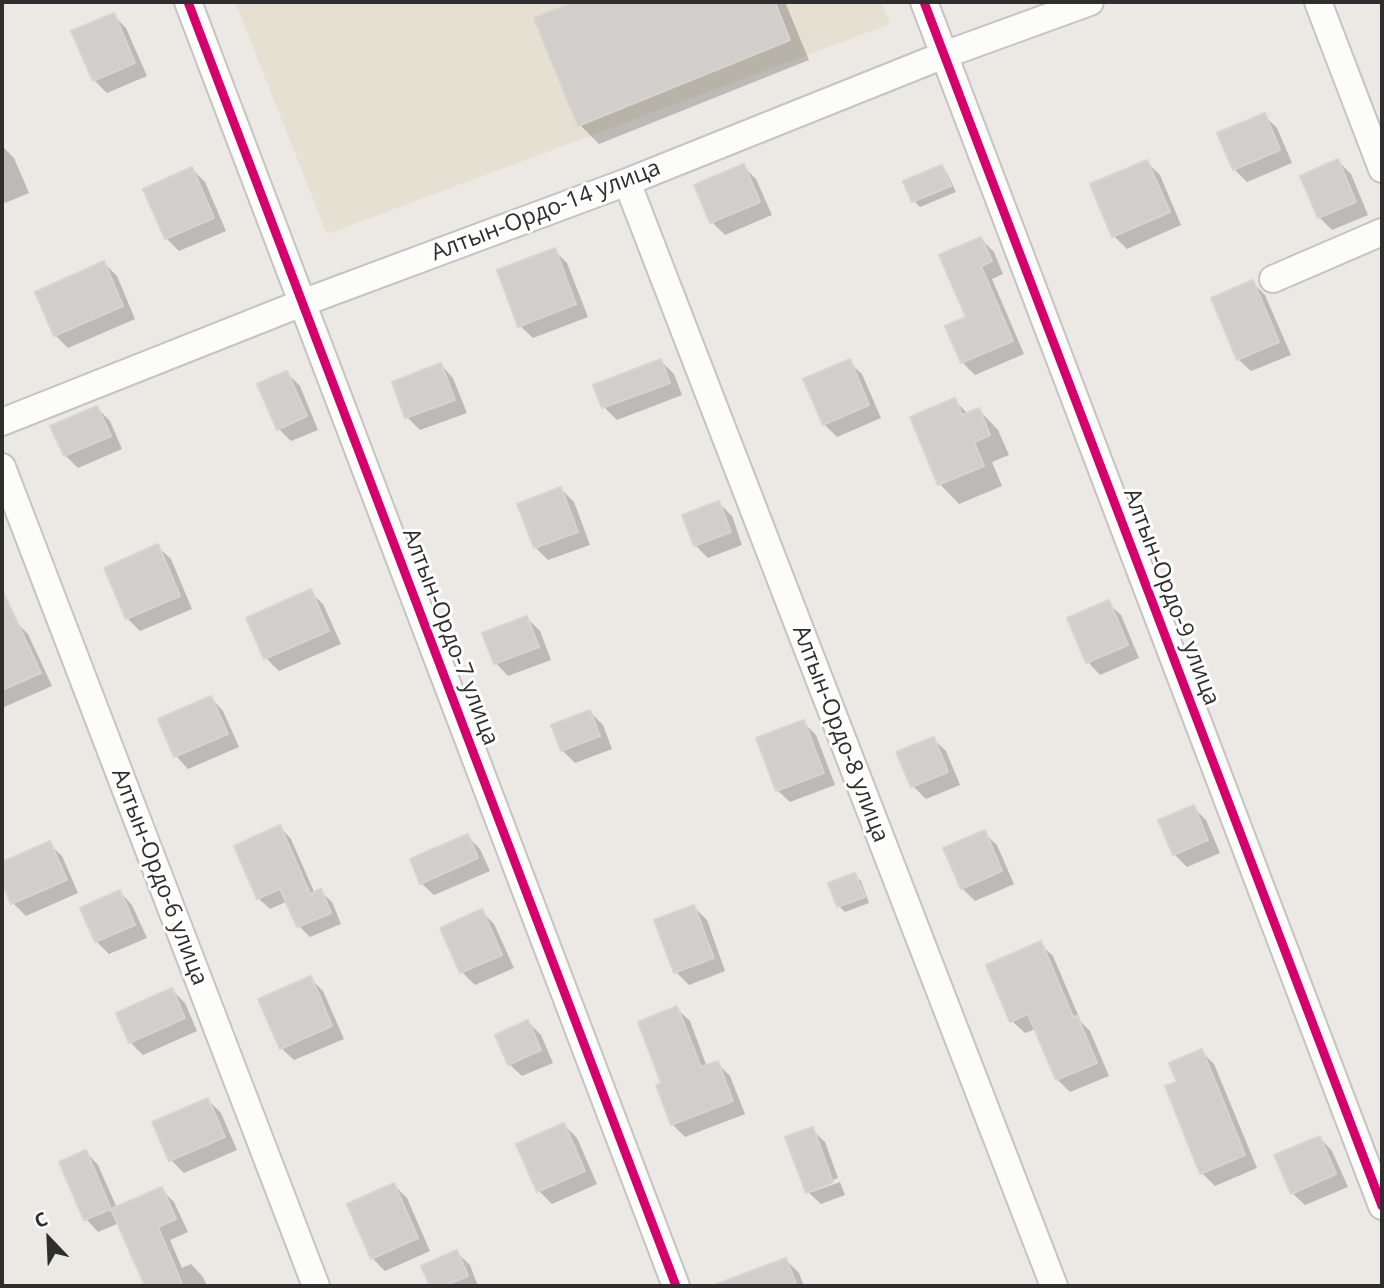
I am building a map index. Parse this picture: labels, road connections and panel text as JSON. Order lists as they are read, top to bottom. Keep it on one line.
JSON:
{"streets":{"street":["Алтын-Ордо-14 улица","Алтын-Ордо-9 улица","Алтын-Ордо-7 улица","Алтын-Ордо-8 улица","Алтын-Ордо-6 улица"]},"crossings":[["Алтын-Ордо-14 улица","Алтын-Ордо-9 улица"],["Алтын-Ордо-14 улица","Алтын-Ордо-7 улица"],["Алтын-Ордо-14 улица","Алтын-Ордо-8 улица"]],"north":"top left"}
